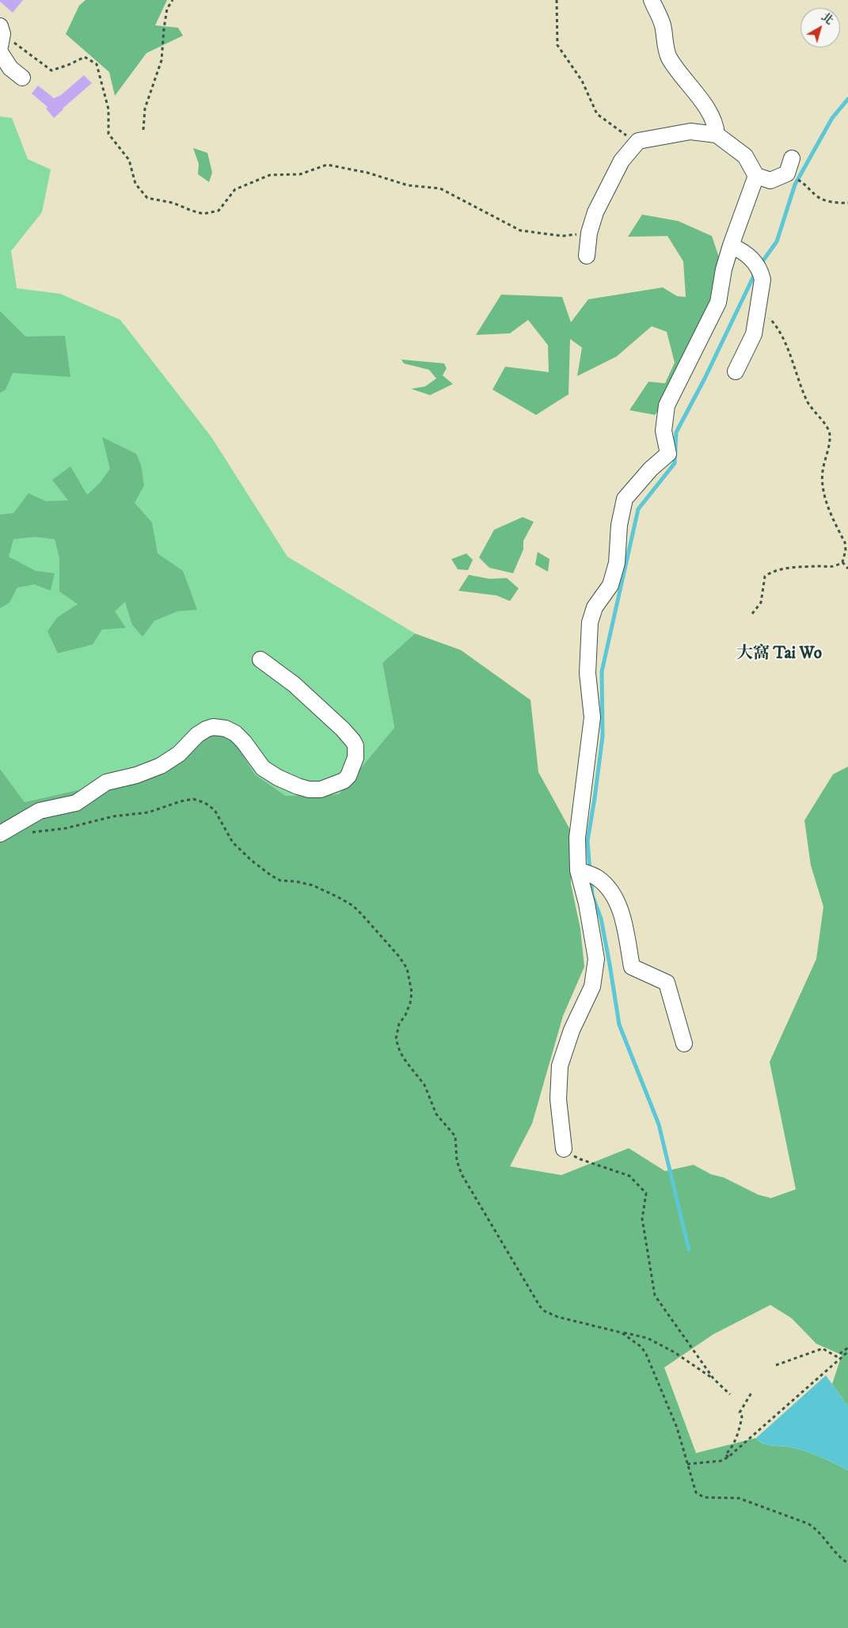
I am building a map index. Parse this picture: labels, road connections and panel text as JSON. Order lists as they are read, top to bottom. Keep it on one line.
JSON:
{"districts":["大窩 Tai Wo"],"north":"top right"}
